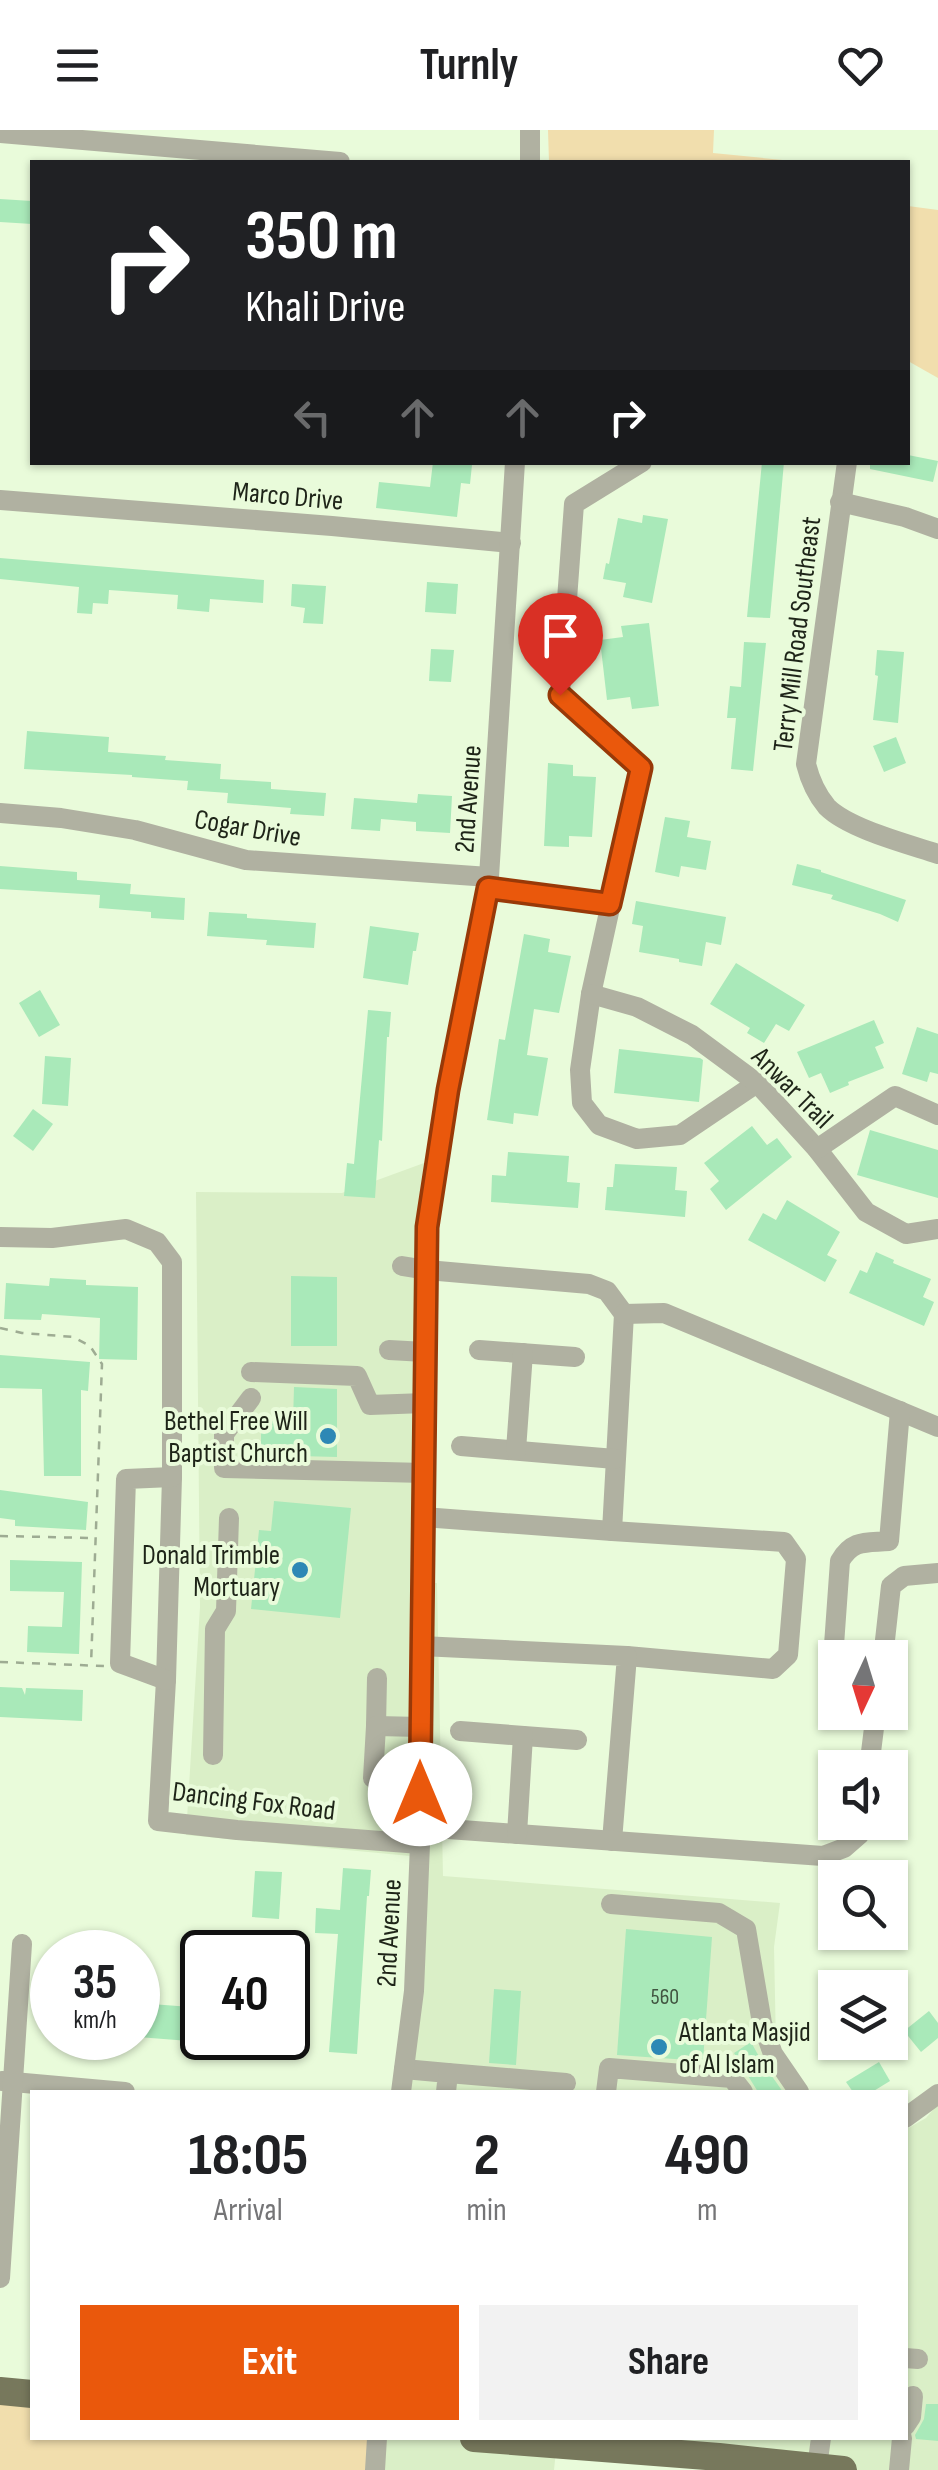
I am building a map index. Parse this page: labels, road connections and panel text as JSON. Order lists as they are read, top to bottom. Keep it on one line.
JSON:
{"streets":{"street":["Marco Drive","Terry Mill Road Southeast","2nd Avenue","Cogar Drive","Anwar Trail","Dancing Fox Road"]},"crossings":[["Marco Drive","2nd Avenue"],["2nd Avenue","Cogar Drive"],["2nd Avenue","Dancing Fox Road"]],"places":["Bethel Free Will Baptist Church","Donald Trimble Mortuary","Atlanta Masjid of Al Islam"],"house_numbers":["560"],"north":"bottom","page":{"header":"Turnly","turn":["350 m","Khali Drive"],"speed":"35 km/h","limit":"40","eta":["18:05","Arrival","2","min","490","m"],"buttons":["Exit","Share"]}}
